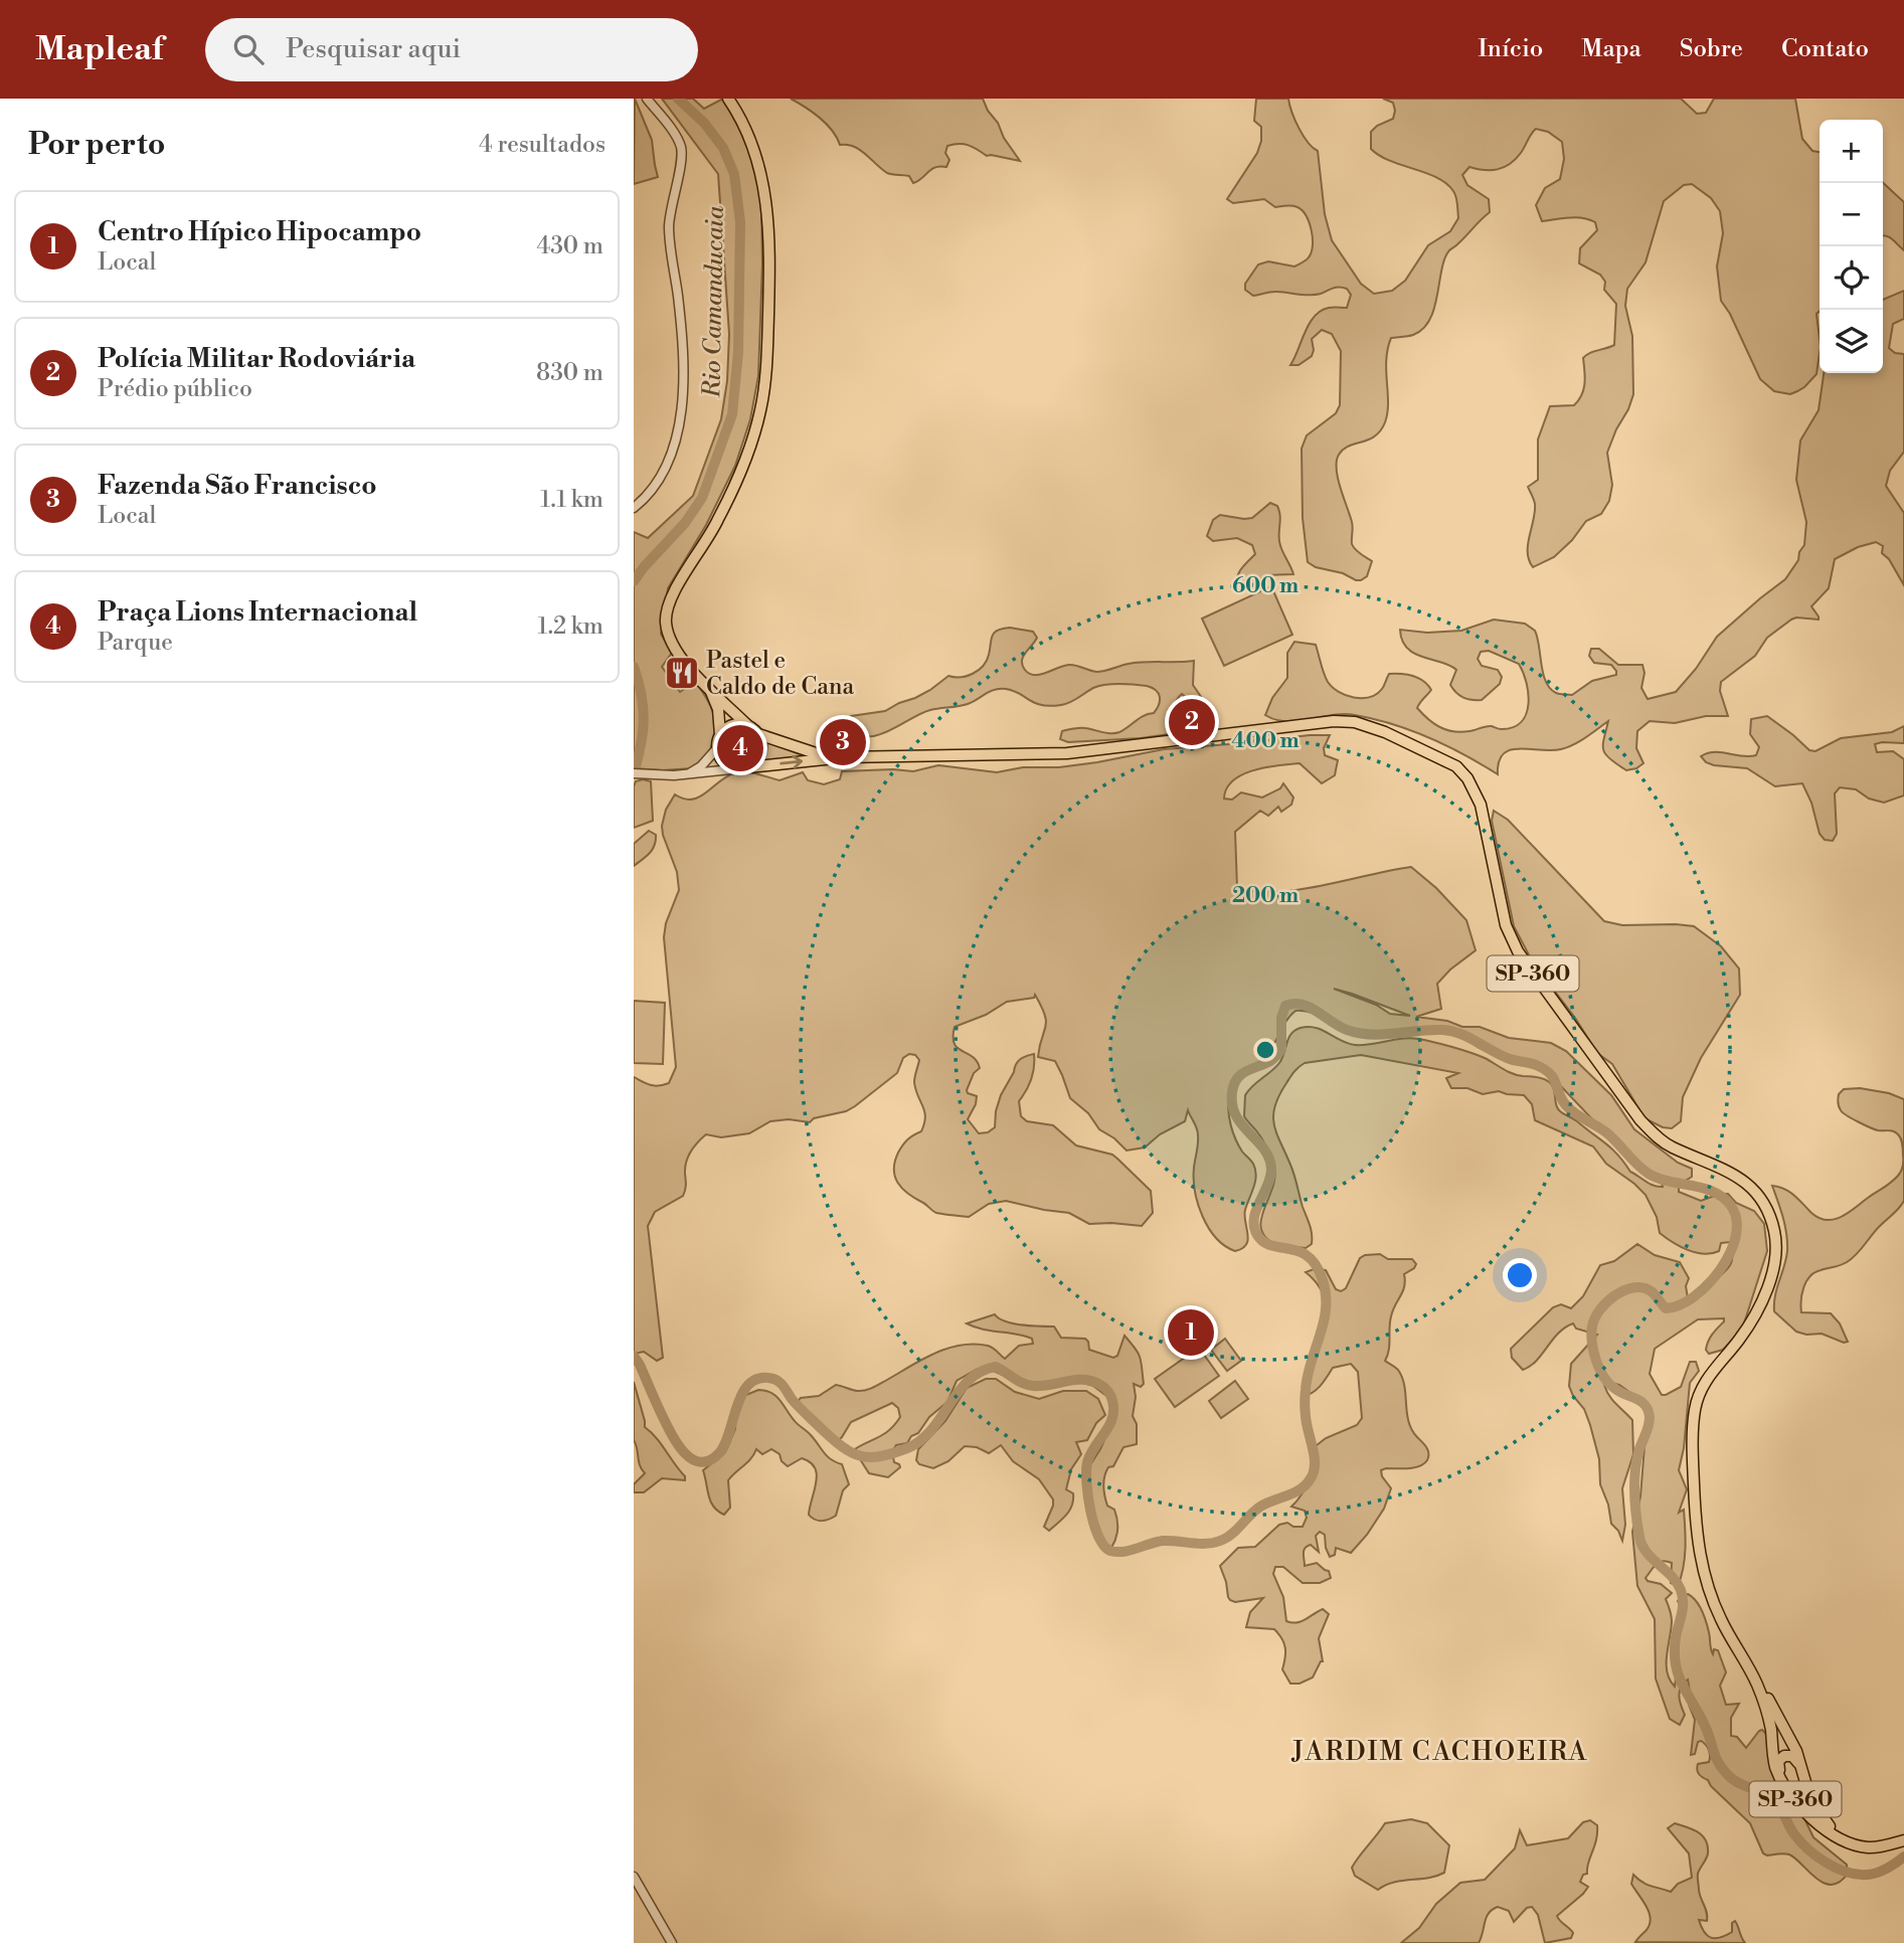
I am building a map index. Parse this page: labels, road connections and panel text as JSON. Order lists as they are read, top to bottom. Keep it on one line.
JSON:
{"streets":{"main road":["SP-360"]},"districts":["JARDIM CACHOEIRA"],"water":["Rio Camanducaia"],"places":{"restaurant":["Pastel e Caldo de Cana"]},"page":{"header":"Mapleaf","search":"Pesquisar aqui","nav":["Início","Mapa","Sobre","Contato"],"heading":["Por perto","4 resultados"],"map_buttons":["+","−"],"list":[{"mark":"1","name":"Centro Hípico Hipocampo","note":"Local","value":"430 m"},{"mark":"2","name":"Polícia Militar Rodoviária","note":"Prédio público","value":"830 m"},{"mark":"3","name":"Fazenda São Francisco","note":"Local","value":"1.1 km"},{"mark":"4","name":"Praça Lions Internacional","note":"Parque","value":"1.2 km"}],"pins":["2","3","4","1"]},"rings":["600 m","400 m","200 m"]}
